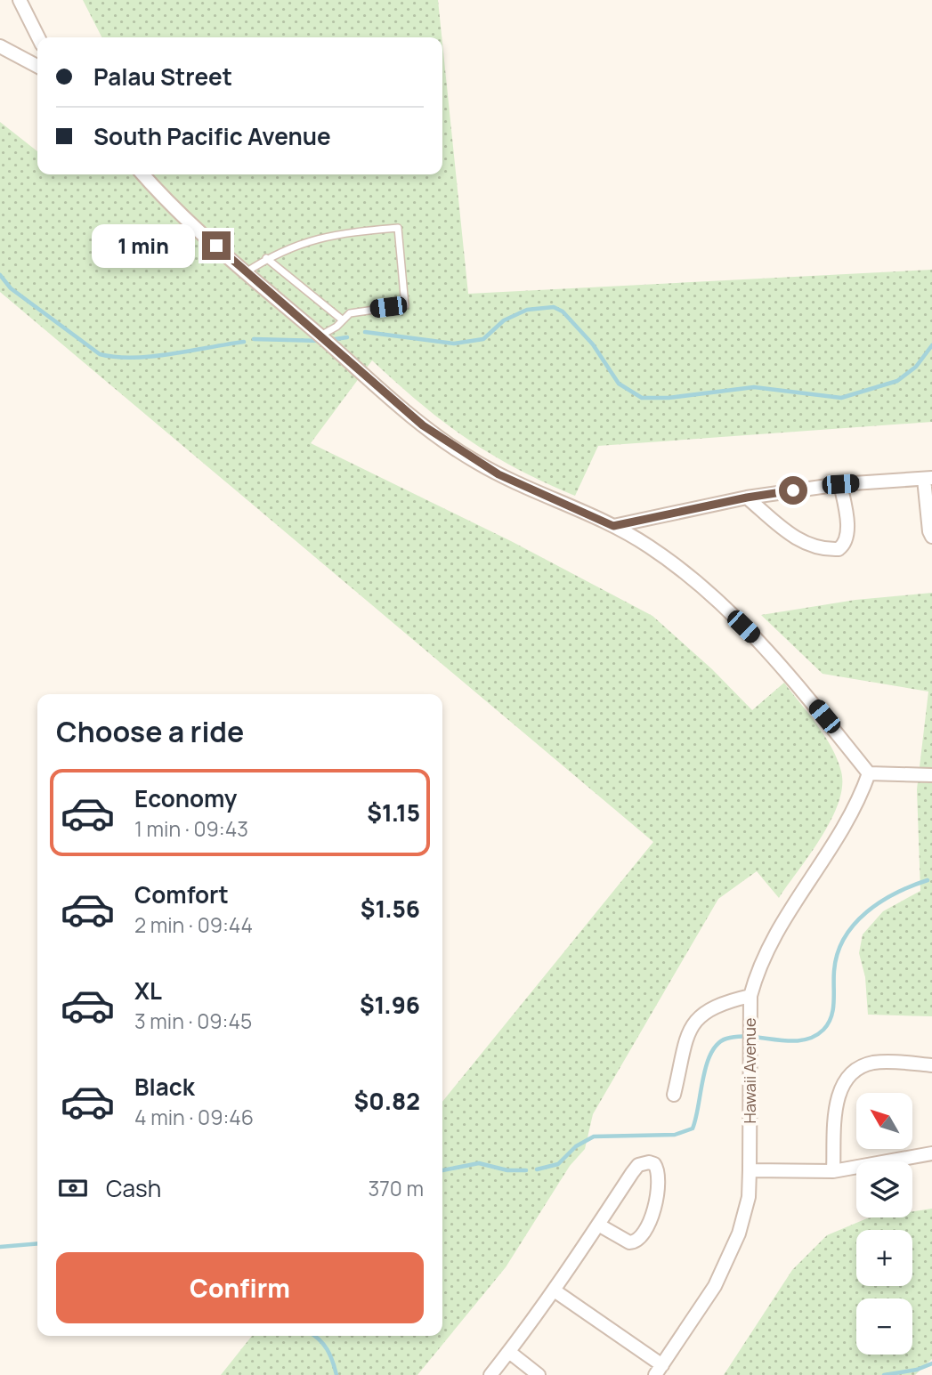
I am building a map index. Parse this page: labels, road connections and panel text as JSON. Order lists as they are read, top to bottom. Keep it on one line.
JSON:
{"streets":{"street":["Hawaii Avenue"]},"north":"top left","page":{"banner":["Palau Street","South Pacific Avenue"],"bubble":"1 min","heading":"Choose a ride","list":[{"name":"Economy","note":"1 min · 09:43","value":"$1.15"},{"name":"Comfort","note":"2 min · 09:44","value":"$1.56"},{"name":"XL","note":"3 min · 09:45","value":"$1.96"},{"name":"Black","note":"4 min · 09:46","value":"$0.82"}],"map_buttons":["+","−"],"pay":["Cash","370 m"],"buttons":"Confirm"}}
